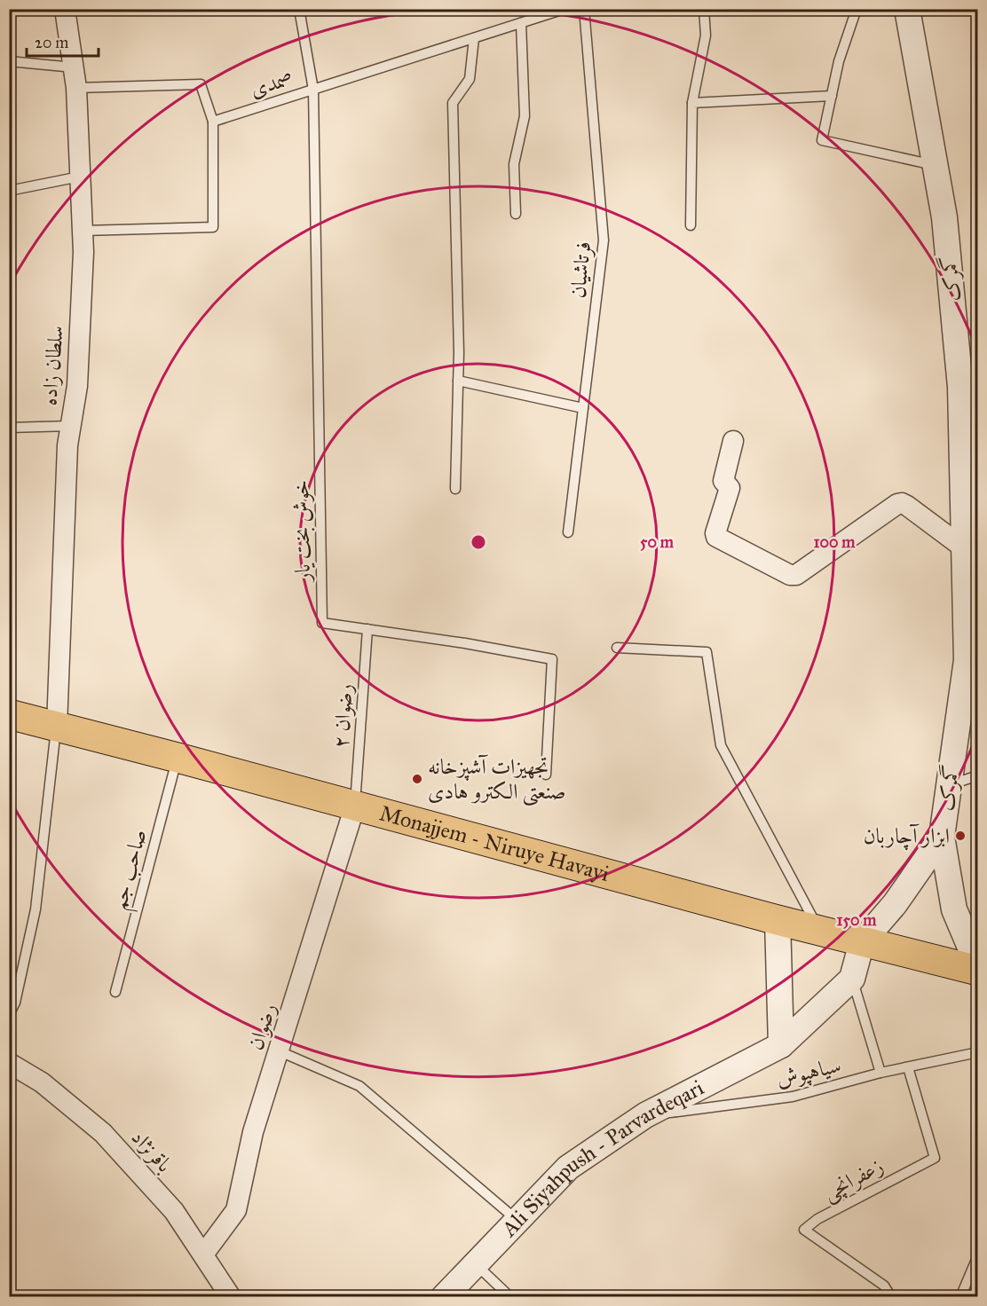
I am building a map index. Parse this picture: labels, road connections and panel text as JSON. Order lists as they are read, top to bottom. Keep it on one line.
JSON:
{"streets":{"main road":["Monajjem - Niruye Havayi"],"street":["گمرک","سلطان زاده","رضوان","باقرنژاد","Ali Siyahpush - Parvardeqari"],"lane":["صمدی","فرتاشیان","خوش بخت یار","رضوان ۲","صاحب جم","سیاهپوش","زعفرانچی"]},"crossings":[["صمدی","خوش بخت یار"],["گمرک","Monajjem - Niruye Havayi"],["سلطان زاده","Monajjem - Niruye Havayi"],["خوش بخت یار","رضوان ۲"],["رضوان ۲","Monajjem - Niruye Havayi"],["رضوان ۲","رضوان"],["Monajjem - Niruye Havayi","صاحب جم"],["Monajjem - Niruye Havayi","رضوان"],["رضوان","باقرنژاد"],["سیاهپوش","Ali Siyahpush - Parvardeqari"],["سیاهپوش","زعفرانچی"]],"places":["تجهیزات آشپزخانه صنعتی الکترو هادی","ابزار آچاربان"],"scale_bar":"20 m","rings":["50 m","100 m","150 m"]}
